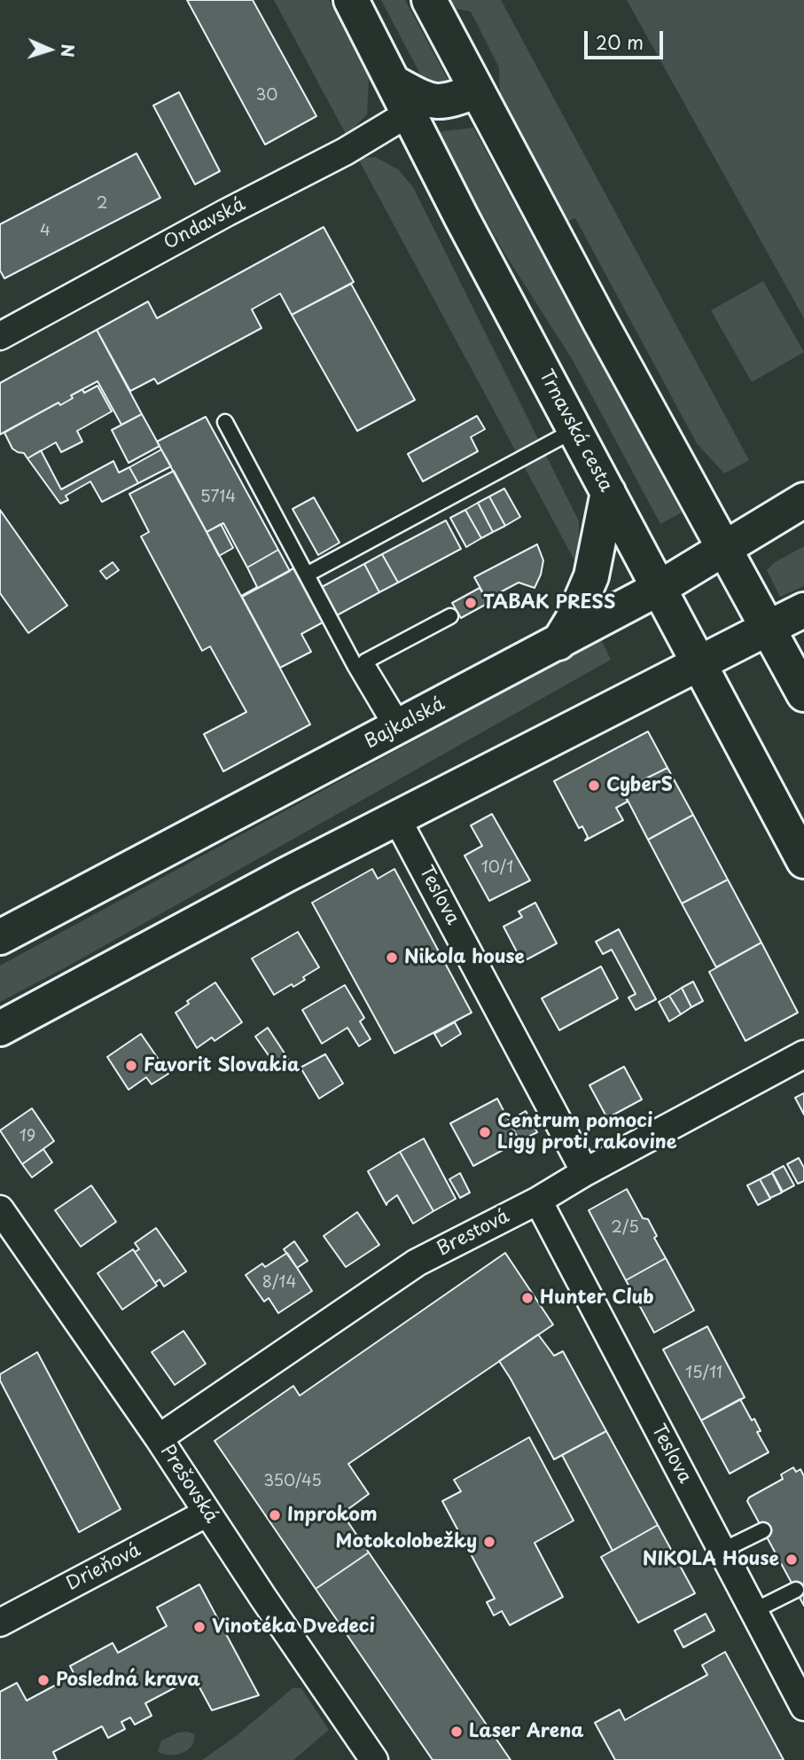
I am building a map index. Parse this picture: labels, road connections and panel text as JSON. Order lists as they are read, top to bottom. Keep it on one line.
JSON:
{"streets":{"main road":["Trnavská cesta","Bajkalská"],"street":["Ondavská","Teslova","Brestová","Prešovská","Drieňová"]},"crossings":[["Ondavská","Trnavská cesta"],["Trnavská cesta","Bajkalská"],["Teslova","Brestová"],["Brestová","Prešovská"],["Prešovská","Drieňová"]],"places":["TABAK PRESS","CyberS","Nikola house","Favorit Slovakia","Centrum pomoci Ligy proti rakovine","Hunter Club","Inprokom","Motokolobežky","NIKOLA House","Vinotéka Dvedeci","Posledná krava","Laser Arena"],"house_numbers":["30","2","4","5714","10/1","19","2/5","8/14","15/11","350/45"],"scale_bar":"20 m","north":"right"}
